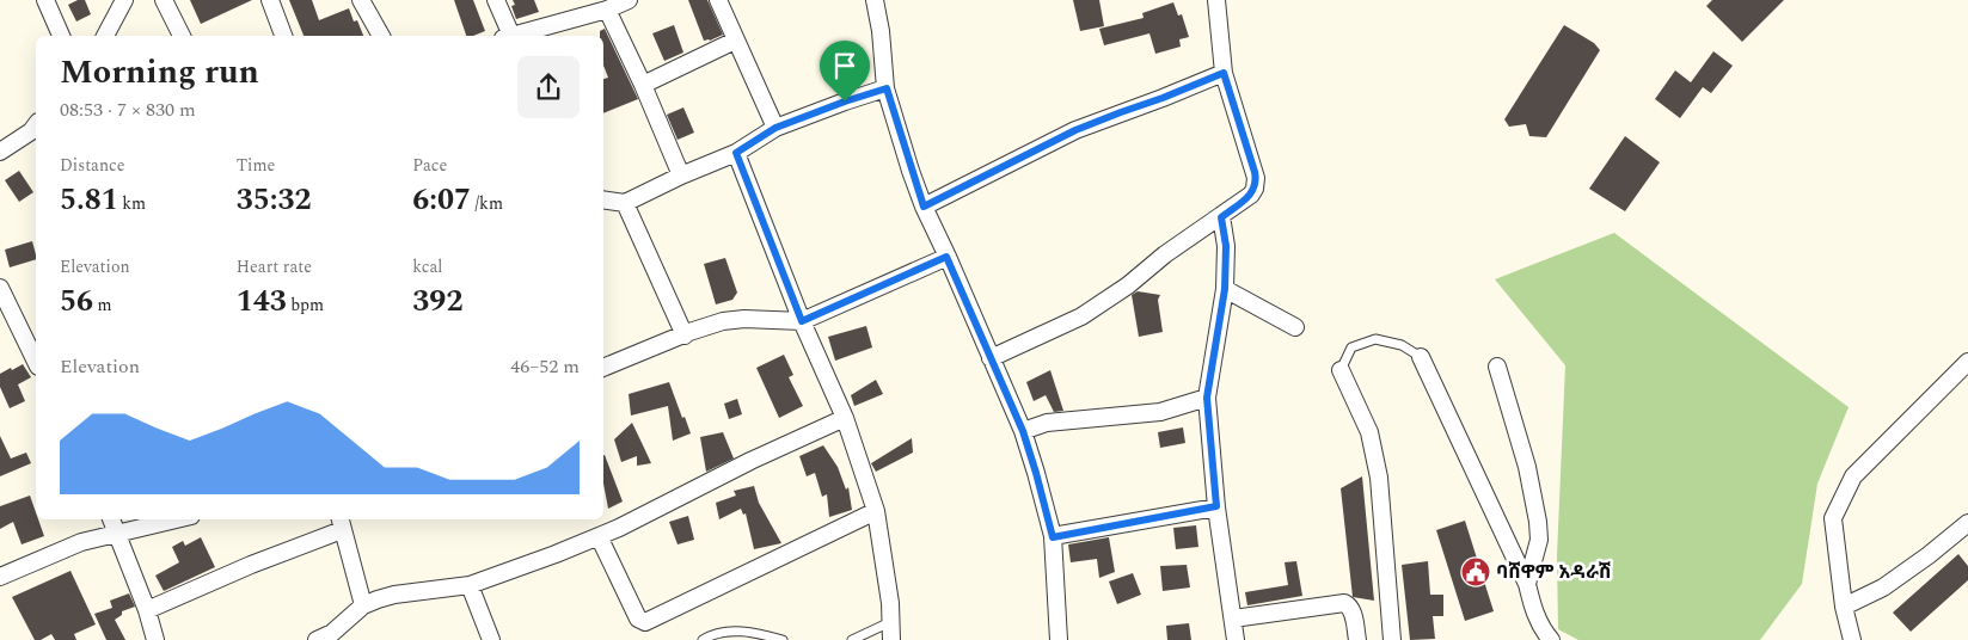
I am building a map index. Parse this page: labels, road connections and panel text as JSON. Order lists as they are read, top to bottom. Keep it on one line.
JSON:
{"places":{"public building":["ባሸዋም አዳራሽ"]},"page":{"heading":["Morning run","08:53 · 7 × 830 m"],"stats":[["Distance","5.81 km"],["Time","35:32"],["Pace","6:07 /km"],["Elevation","56 m"],["Heart rate","143 bpm"],["kcal","392"]],"chart":["Elevation","46–52 m"]}}
